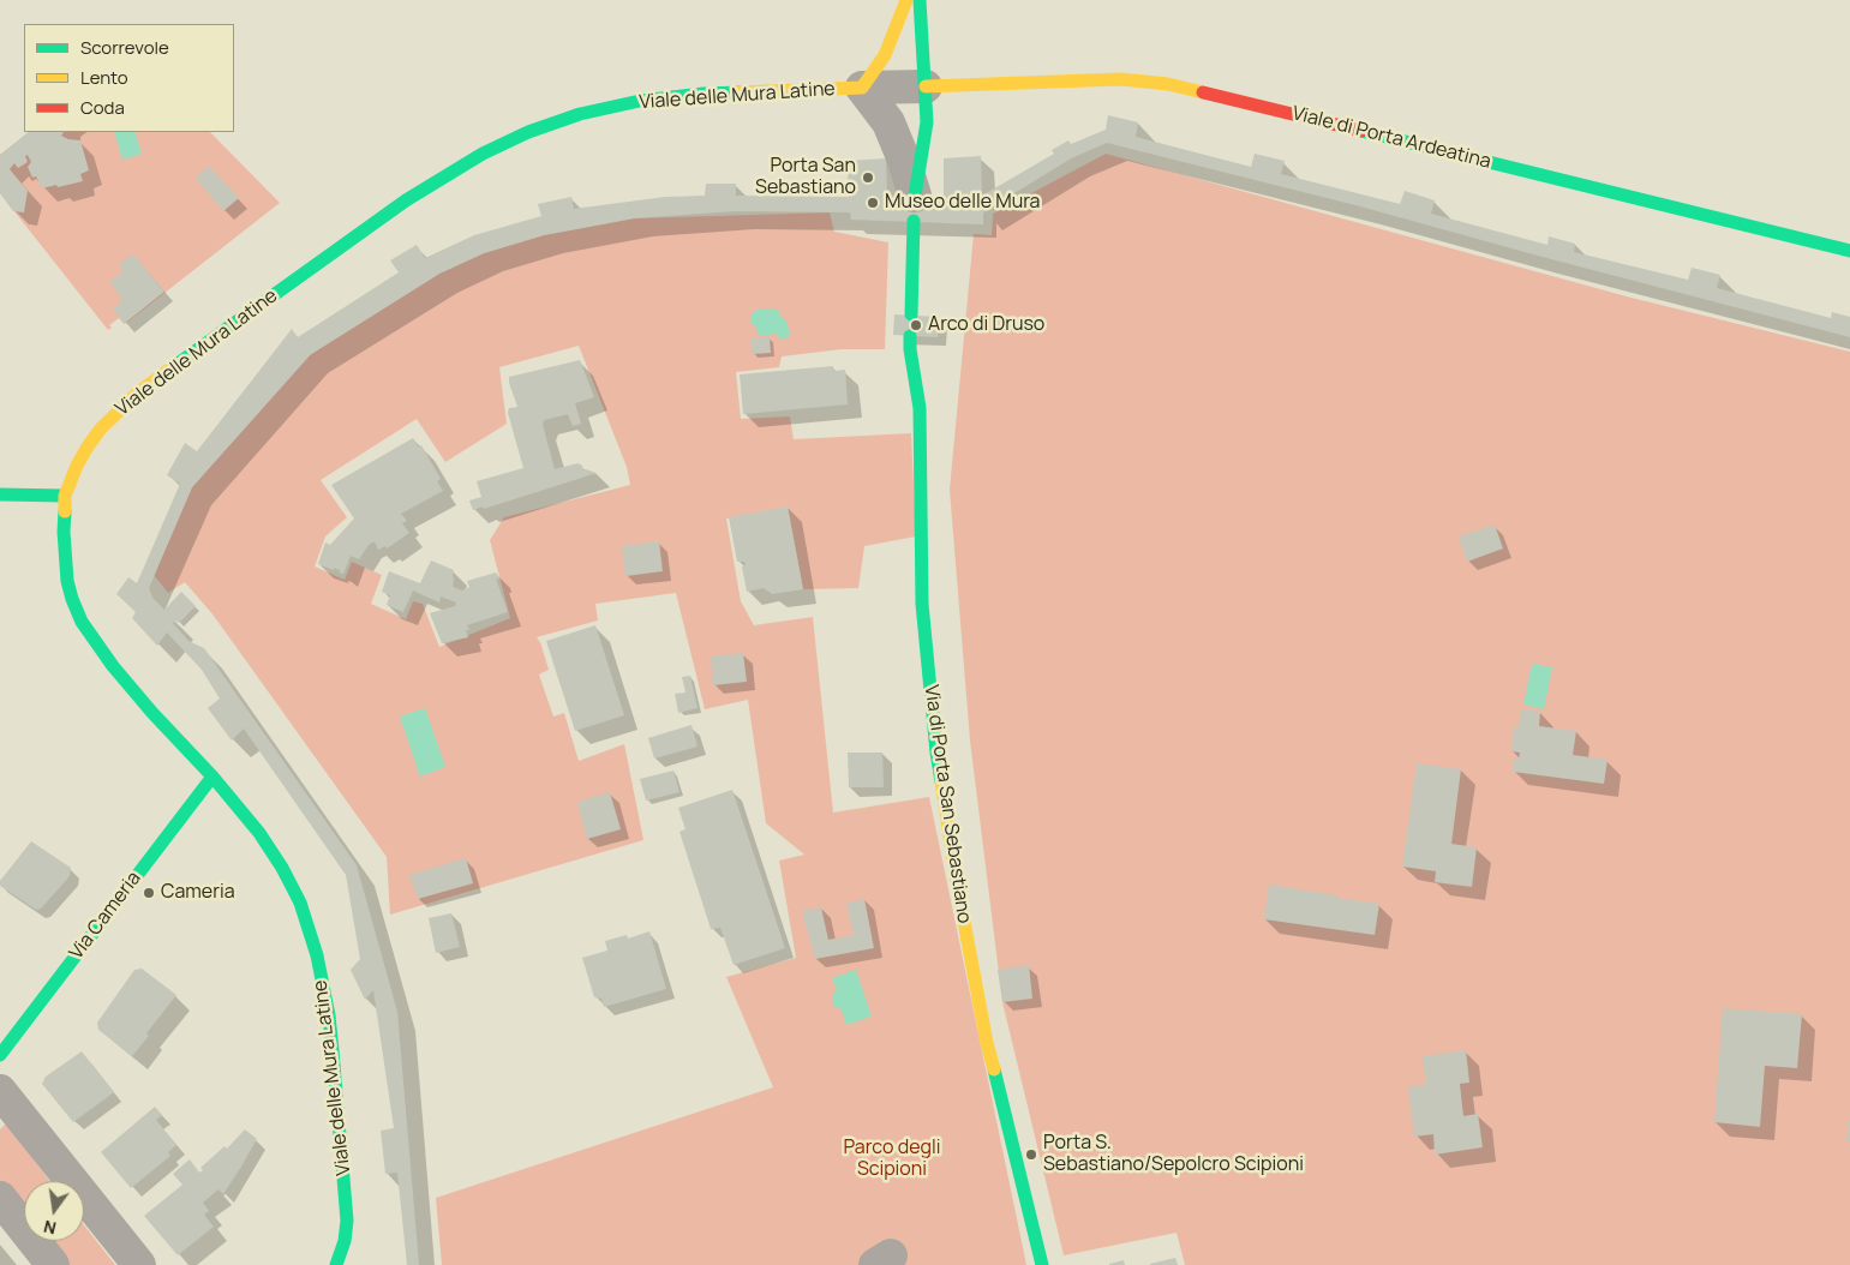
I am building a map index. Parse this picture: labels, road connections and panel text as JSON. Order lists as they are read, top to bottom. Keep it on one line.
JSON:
{"streets":{"street":["Viale delle Mura Latine","Viale di Porta Ardeatina","Via di Porta San Sebastiano","Via Cameria"]},"crossings":[["Viale delle Mura Latine","Viale di Porta Ardeatina"],["Viale delle Mura Latine","Via Cameria"]],"parks":["Parco degli Scipioni"],"places":["Porta San Sebastiano","Museo delle Mura","Arco di Druso","Cameria","Porta S. Sebastiano/Sepolcro Scipioni"],"legend":["Scorrevole","Lento","Coda"],"north":"bottom"}
